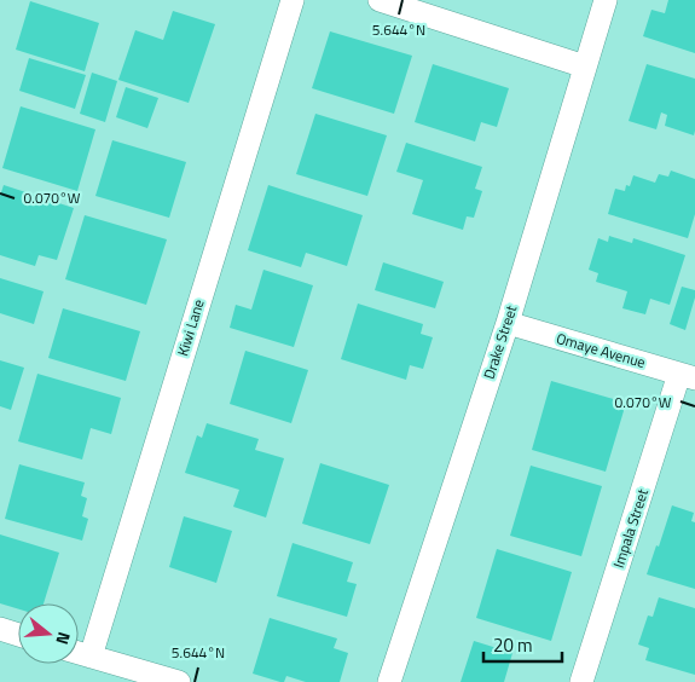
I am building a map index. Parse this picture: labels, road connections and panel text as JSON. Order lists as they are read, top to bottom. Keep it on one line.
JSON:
{"streets":{"street":["Kiwi Lane","Drake Street","Omaye Avenue","Impala Street"]},"crossings":[["Drake Street","Omaye Avenue"],["Omaye Avenue","Impala Street"]],"scale_bar":"20 m","north":"right","coordinates":["5.644°N","0.070°W"]}
